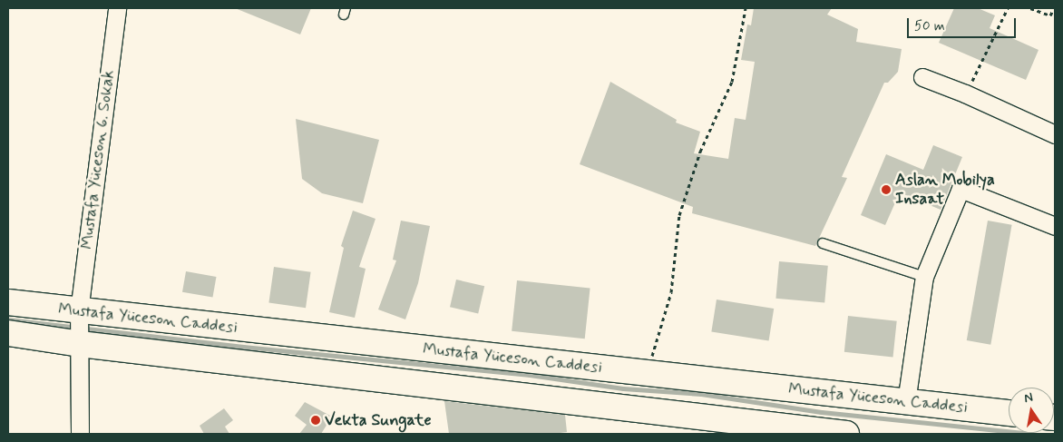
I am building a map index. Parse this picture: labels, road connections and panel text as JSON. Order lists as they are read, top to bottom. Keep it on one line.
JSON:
{"streets":{"street":["Mustafa Yüceson 6. Sokak","Mustafa Yüceson Caddesi"]},"crossings":[["Mustafa Yüceson 6. Sokak","Mustafa Yüceson Caddesi"]],"places":["Aslan Mobilya Insaat","Vekta Sungate"],"scale_bar":"50 m","north":"top"}
